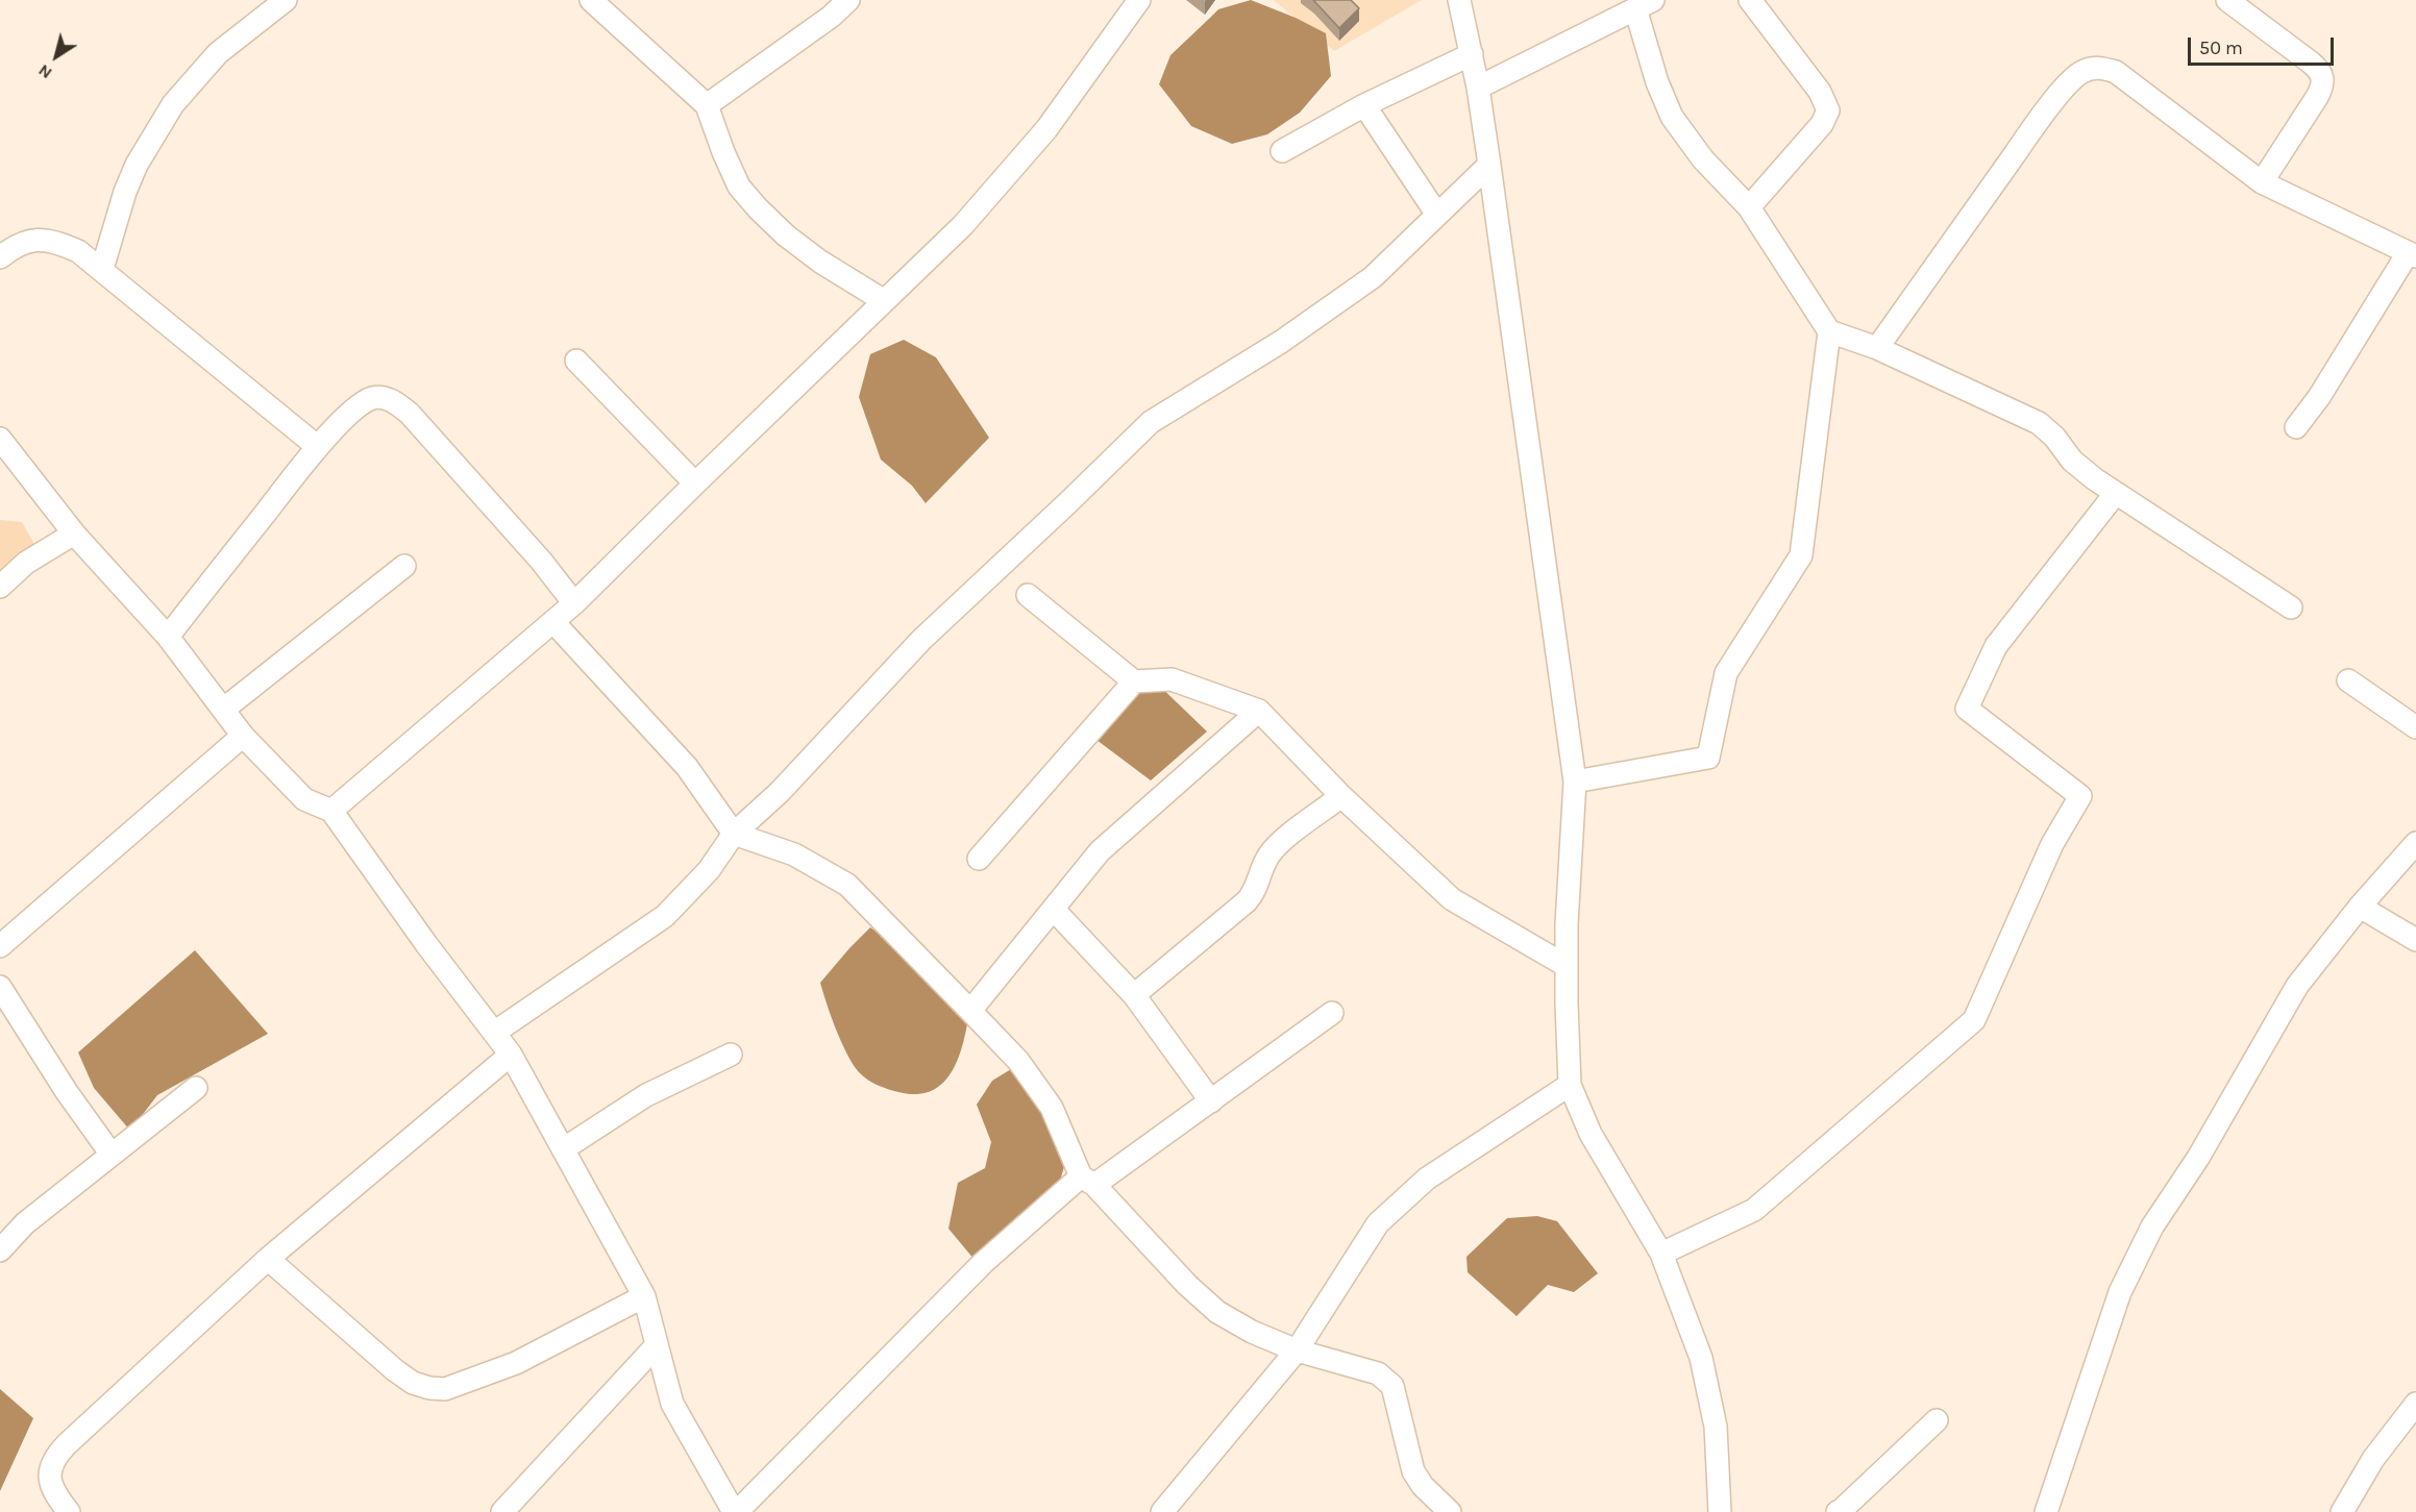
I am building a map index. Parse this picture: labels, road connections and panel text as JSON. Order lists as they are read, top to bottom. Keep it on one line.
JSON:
{"scale_bar":"50 m","north":"bottom left"}
